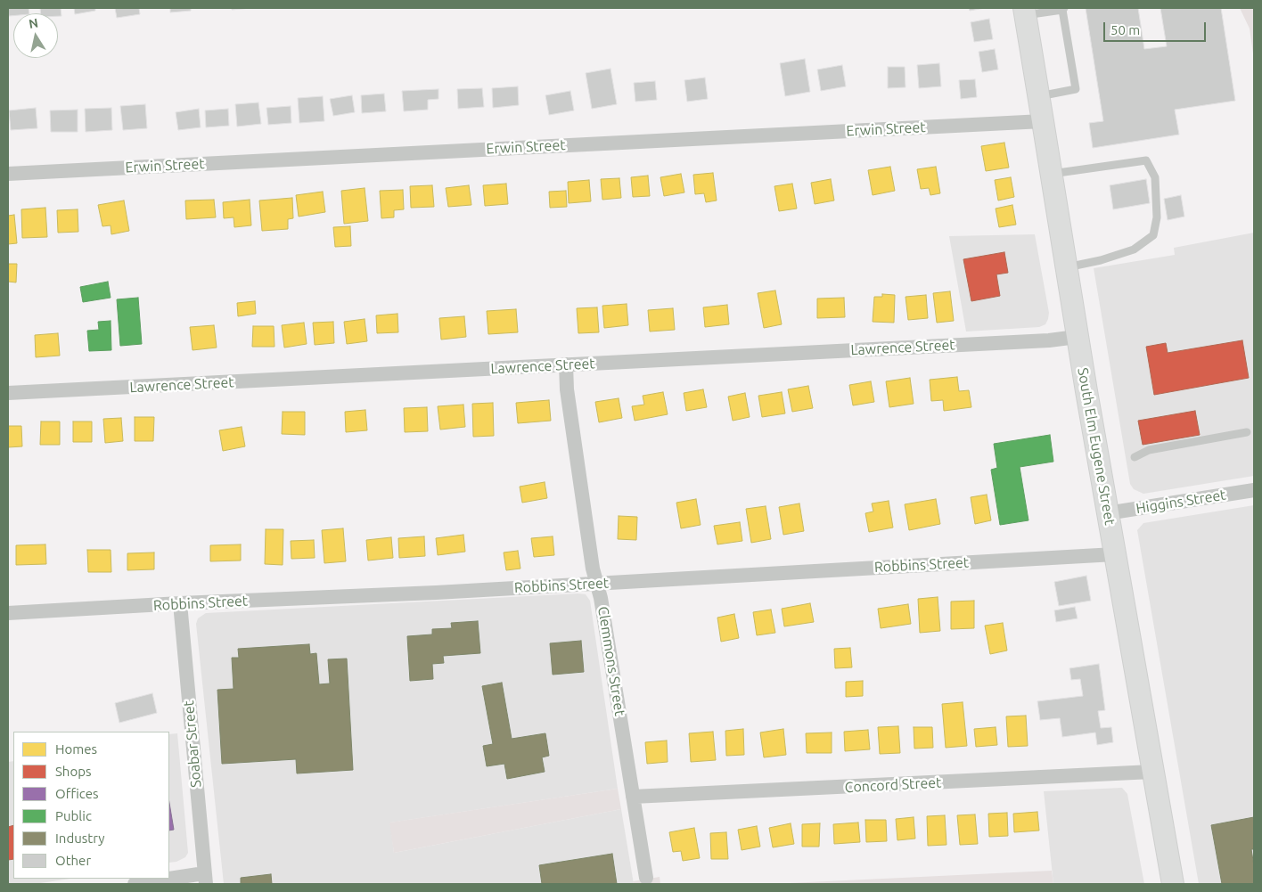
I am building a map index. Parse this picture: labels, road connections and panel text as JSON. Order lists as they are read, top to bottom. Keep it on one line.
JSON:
{"streets":{"main road":["South Elm Eugene Street"],"street":["Erwin Street","Lawrence Street","Higgins Street","Robbins Street","Clemmons Street","Soabar Street","Concord Street"]},"crossings":[["Erwin Street","South Elm Eugene Street"],["Lawrence Street","South Elm Eugene Street"],["Lawrence Street","Clemmons Street"],["South Elm Eugene Street","Higgins Street"],["South Elm Eugene Street","Robbins Street"],["South Elm Eugene Street","Concord Street"],["Robbins Street","Clemmons Street"],["Robbins Street","Soabar Street"],["Clemmons Street","Concord Street"]],"legend":["Homes","Shops","Offices","Public","Industry","Other"],"scale_bar":"50 m","north":"top"}
